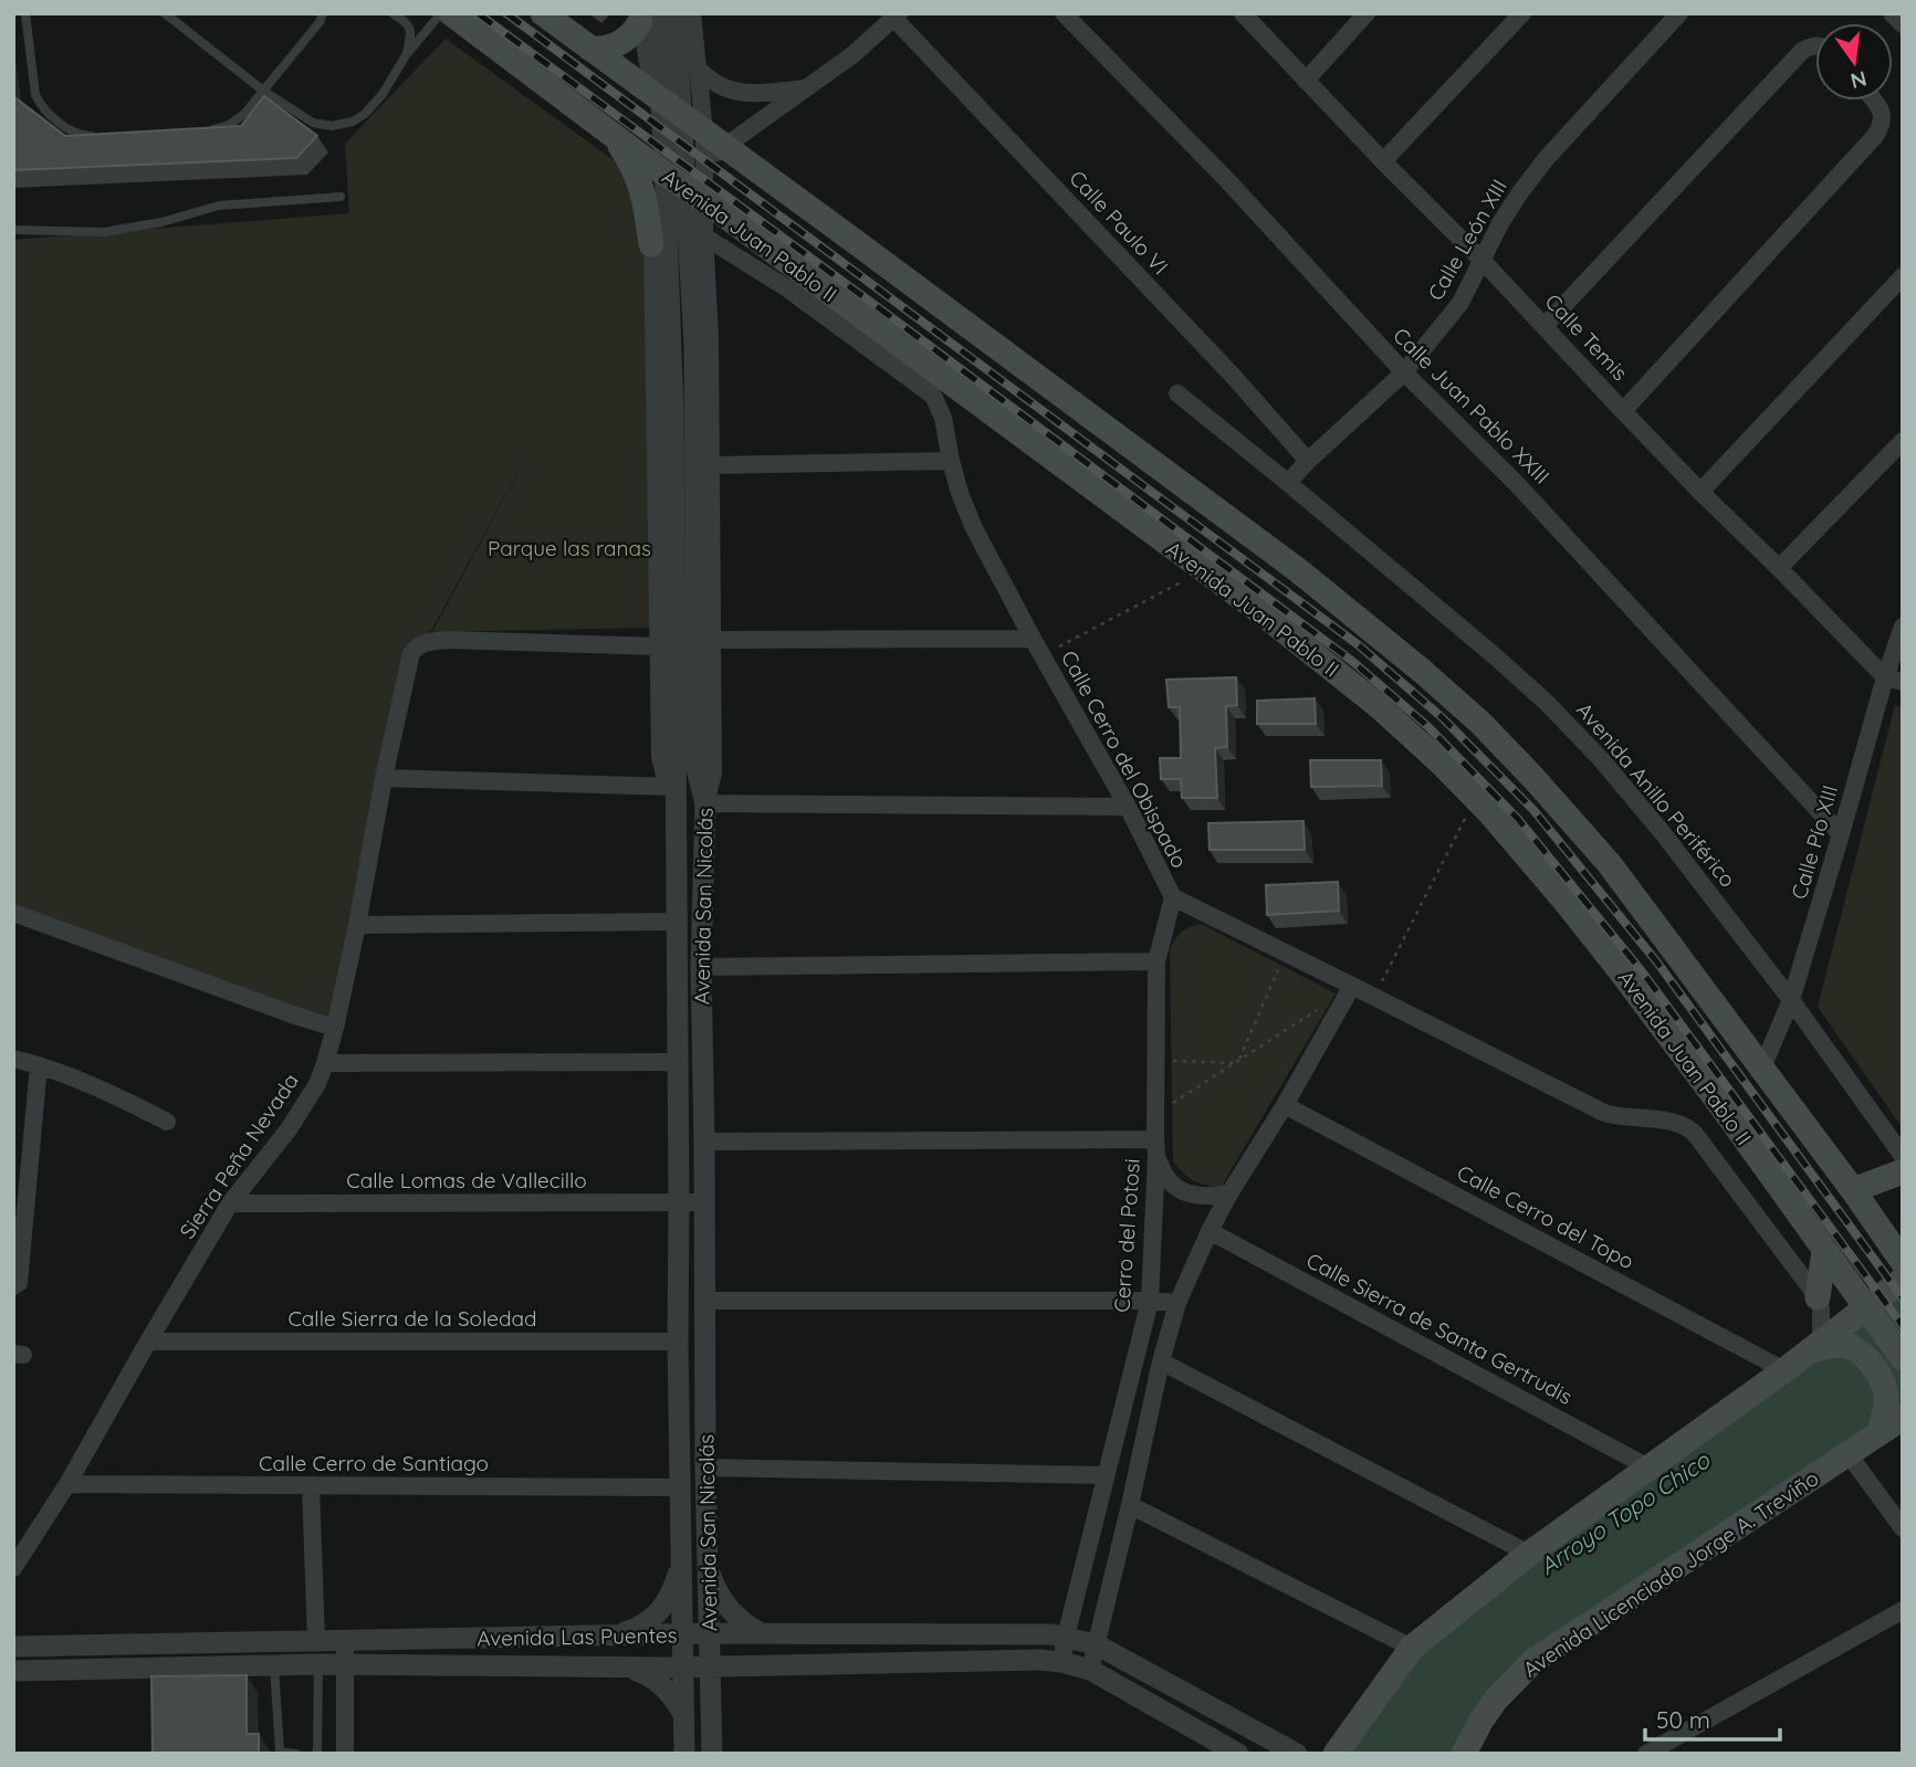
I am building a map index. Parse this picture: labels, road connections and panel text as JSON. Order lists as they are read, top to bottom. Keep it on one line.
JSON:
{"streets":{"main road":["Avenida Juan Pablo II","Avenida Licenciado Jorge A. Treviño"],"street":["Calle Paulo VI","Calle León XIII","Calle Temis","Calle Juan Pablo XXIII","Calle Cerro del Obispado","Avenida Anillo Periférico","Calle Pío XIII","Avenida San Nicolás","Sierra Peña Nevada","Calle Lomas de Vallecillo","Calle Cerro del Topo","Cerro del Potosi","Calle Sierra de la Soledad","Calle Sierra de Santa Gertrudis","Calle Cerro de Santiago","Avenida Las Puentes"]},"crossings":[["Calle Paulo VI","Calle León XIII"],["Calle León XIII","Calle Temis"],["Calle León XIII","Calle Juan Pablo XXIII"],["Calle León XIII","Avenida Anillo Periférico"],["Calle Temis","Calle Pío XIII"],["Calle Juan Pablo XXIII","Calle Pío XIII"],["Calle Cerro del Obispado","Cerro del Potosi"],["Avenida Anillo Periférico","Calle Pío XIII"],["Avenida San Nicolás","Calle Lomas de Vallecillo"],["Avenida San Nicolás","Calle Sierra de la Soledad"],["Avenida San Nicolás","Calle Cerro de Santiago"],["Avenida San Nicolás","Avenida Las Puentes"],["Sierra Peña Nevada","Calle Lomas de Vallecillo"],["Sierra Peña Nevada","Calle Sierra de la Soledad"],["Sierra Peña Nevada","Calle Cerro de Santiago"],["Cerro del Potosi","Avenida Las Puentes"]],"water":["Arroyo Topo Chico"],"parks":["Parque las ranas"],"scale_bar":"50 m","north":"bottom"}
